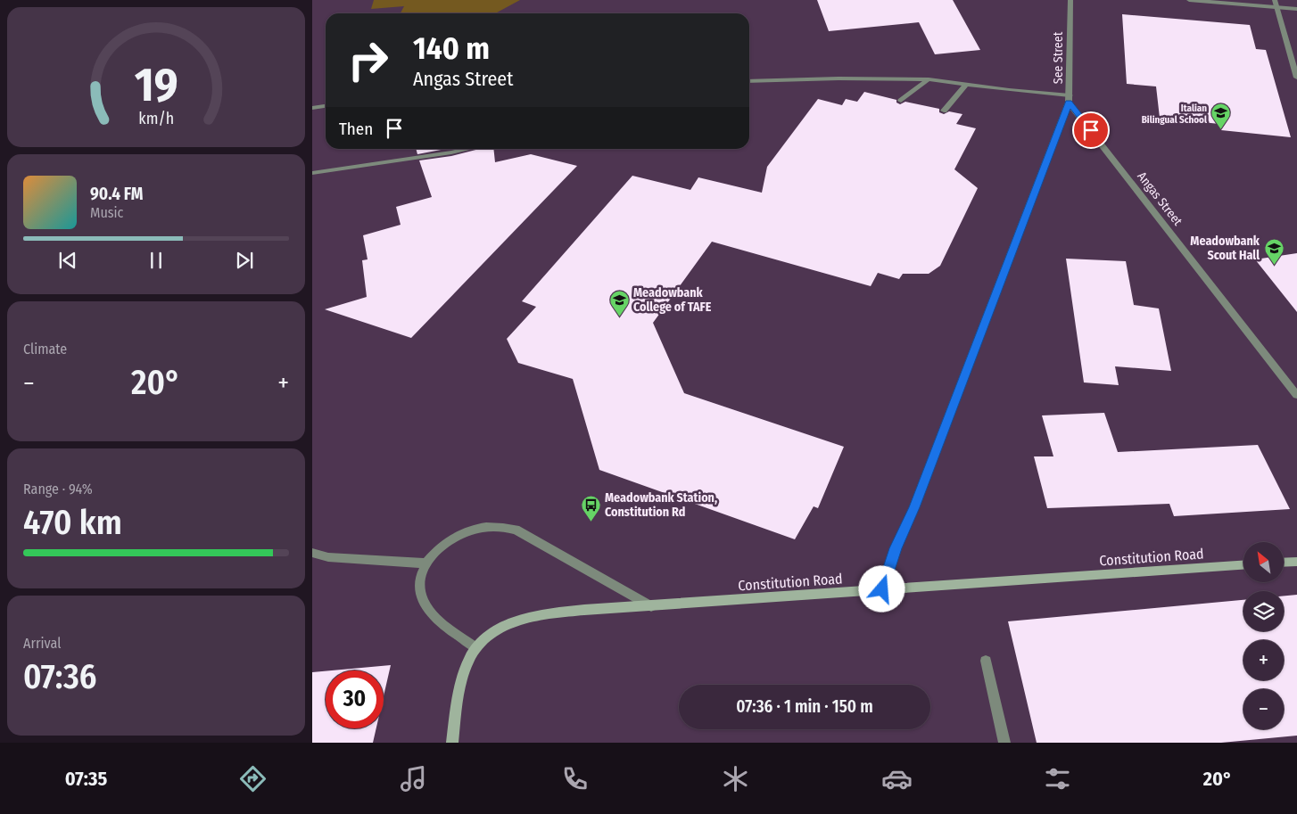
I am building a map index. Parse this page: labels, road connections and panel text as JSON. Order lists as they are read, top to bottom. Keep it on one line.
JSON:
{"streets":{"main road":["Constitution Road"],"street":["See Street","Angas Street"]},"crossings":[["See Street","Angas Street"],["See Street","Constitution Road"]],"places":{"school or university":["Italian Bilingual School","Meadowbank Scout Hall","Meadowbank College of TAFE"],"bus stop":["Meadowbank Station, Constitution Rd"]},"north":"top left","page":{"turn":["140 m","Angas Street"],"then":"Then","song":["90.4 FM","Music"],"tile":["Climate",["Range · 94%","470 km"],["Arrival","07:36"]],"heat":["−","20°","+"],"map_buttons":["+","−"],"limit":"30","trip":"07:36 · 1 min · 150 m","tabs":["07:35","20°"],"gauge":["19","km/h"]}}
